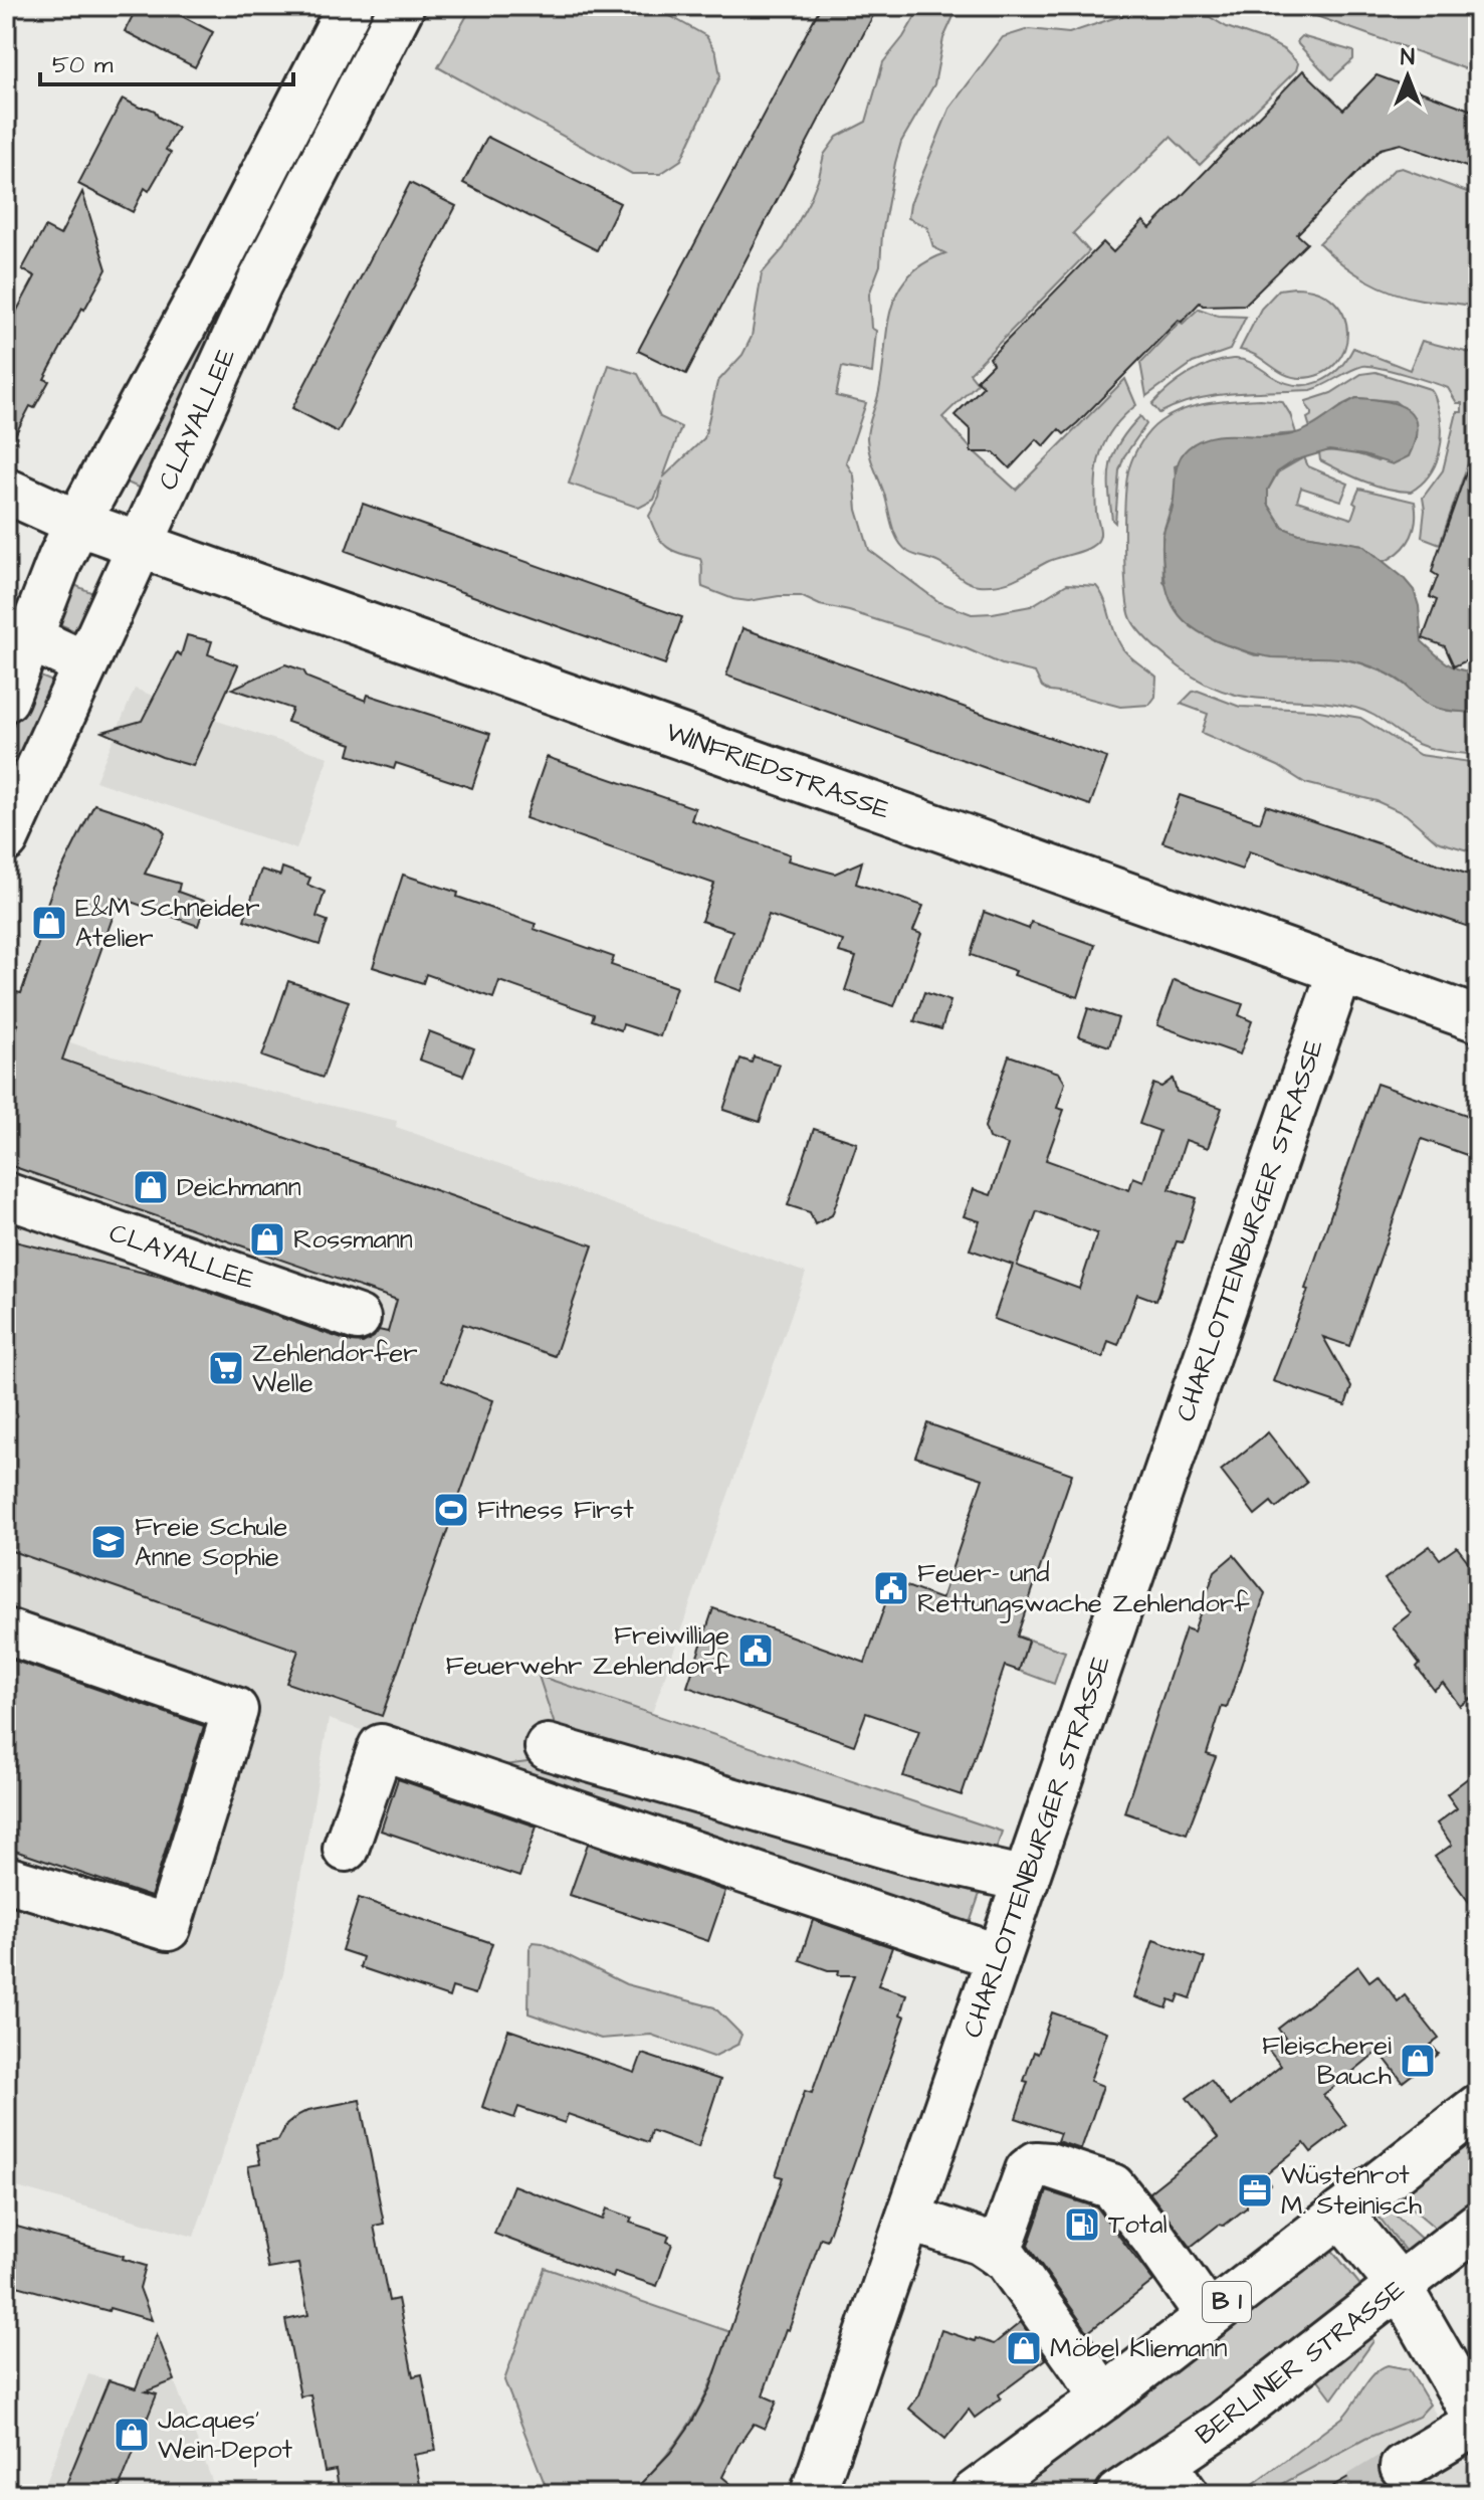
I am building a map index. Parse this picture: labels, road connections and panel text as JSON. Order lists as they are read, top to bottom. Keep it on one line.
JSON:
{"streets":{"street":["CLAYALLEE","WINFRIEDSTRASSE","CHARLOTTENBURGER STRASSE","B 1","BERLINER STRASSE"]},"crossings":[["CLAYALLEE","WINFRIEDSTRASSE"],["WINFRIEDSTRASSE","CHARLOTTENBURGER STRASSE"]],"places":{"shop":["E&M Schneider Atelier","Deichmann","Rossmann","Fleischerei Bauch","Möbel Kliemann","Jacques' Wein-Depot"],"supermarket":["Zehlendorfer Welle"],"sports":["Fitness First"],"school or university":["Freie Schule Anne Sophie"],"public building":["Feuer- und Rettungswache Zehlendorf","Freiwillige Feuerwehr Zehlendorf"],"office":["Wüstenrot M. Steinisch"],"fuel station":["Total"]},"scale_bar":"50 m","north":"top"}
